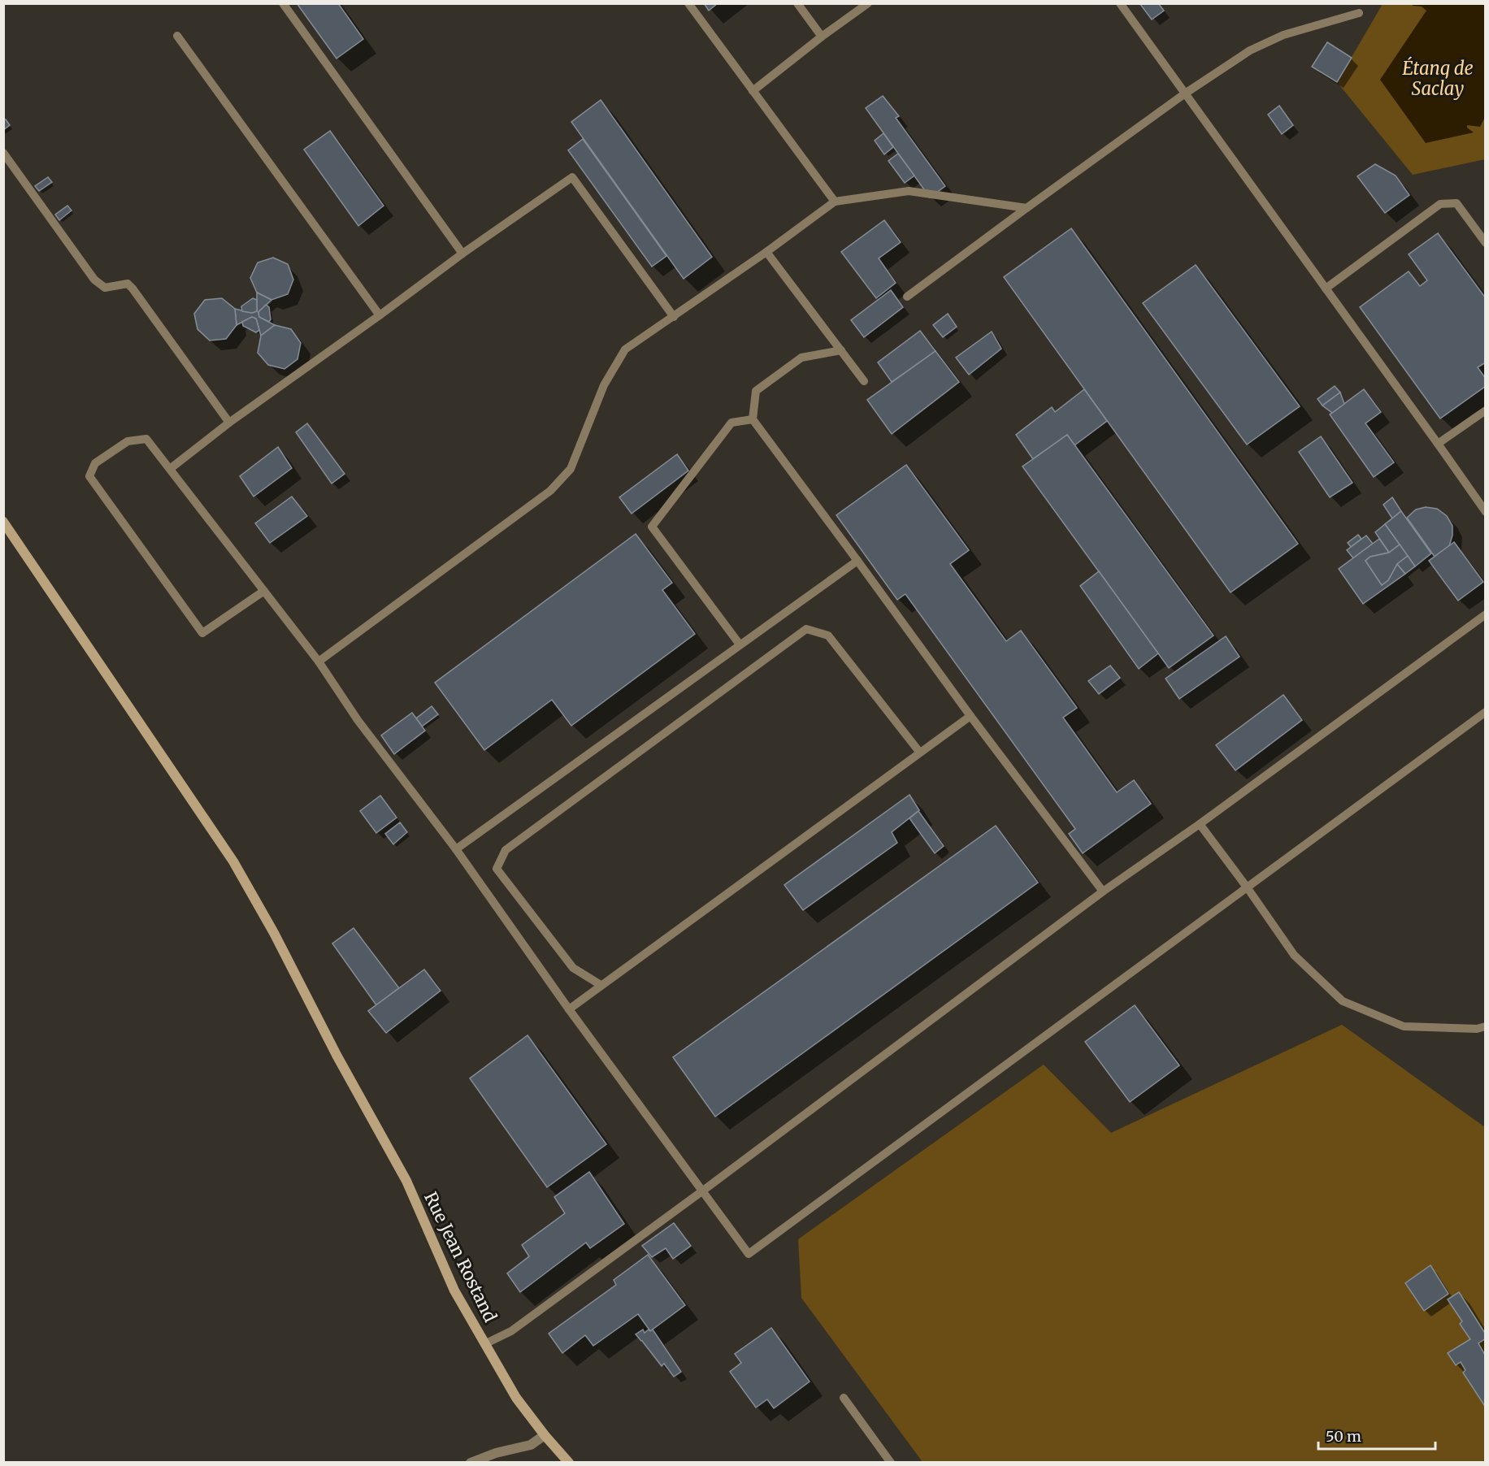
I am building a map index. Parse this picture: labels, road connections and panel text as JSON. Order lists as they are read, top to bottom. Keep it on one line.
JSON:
{"streets":{"street":["Rue Jean Rostand"]},"water":["Étang de Saclay"],"scale_bar":"50 m"}
